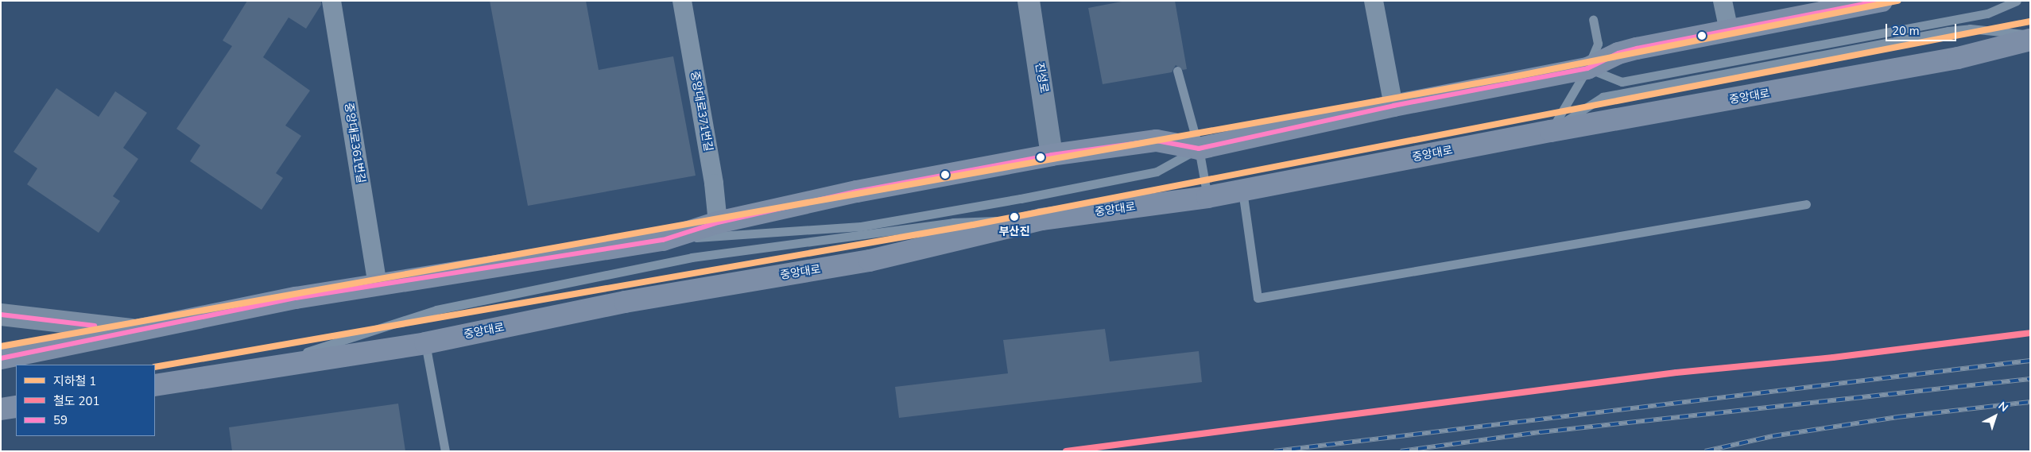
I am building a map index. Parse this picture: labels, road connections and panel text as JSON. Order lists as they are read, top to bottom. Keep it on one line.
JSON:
{"streets":{"main road":["진성로","중앙대로"],"street":["중앙대로371번길","중앙대로361번길"]},"places":["부산진"],"lines":["metro line 1","transit line 59","rail line 201"],"legend":["지하철 1","철도 201","59"],"scale_bar":"20 m","north":"top right"}
